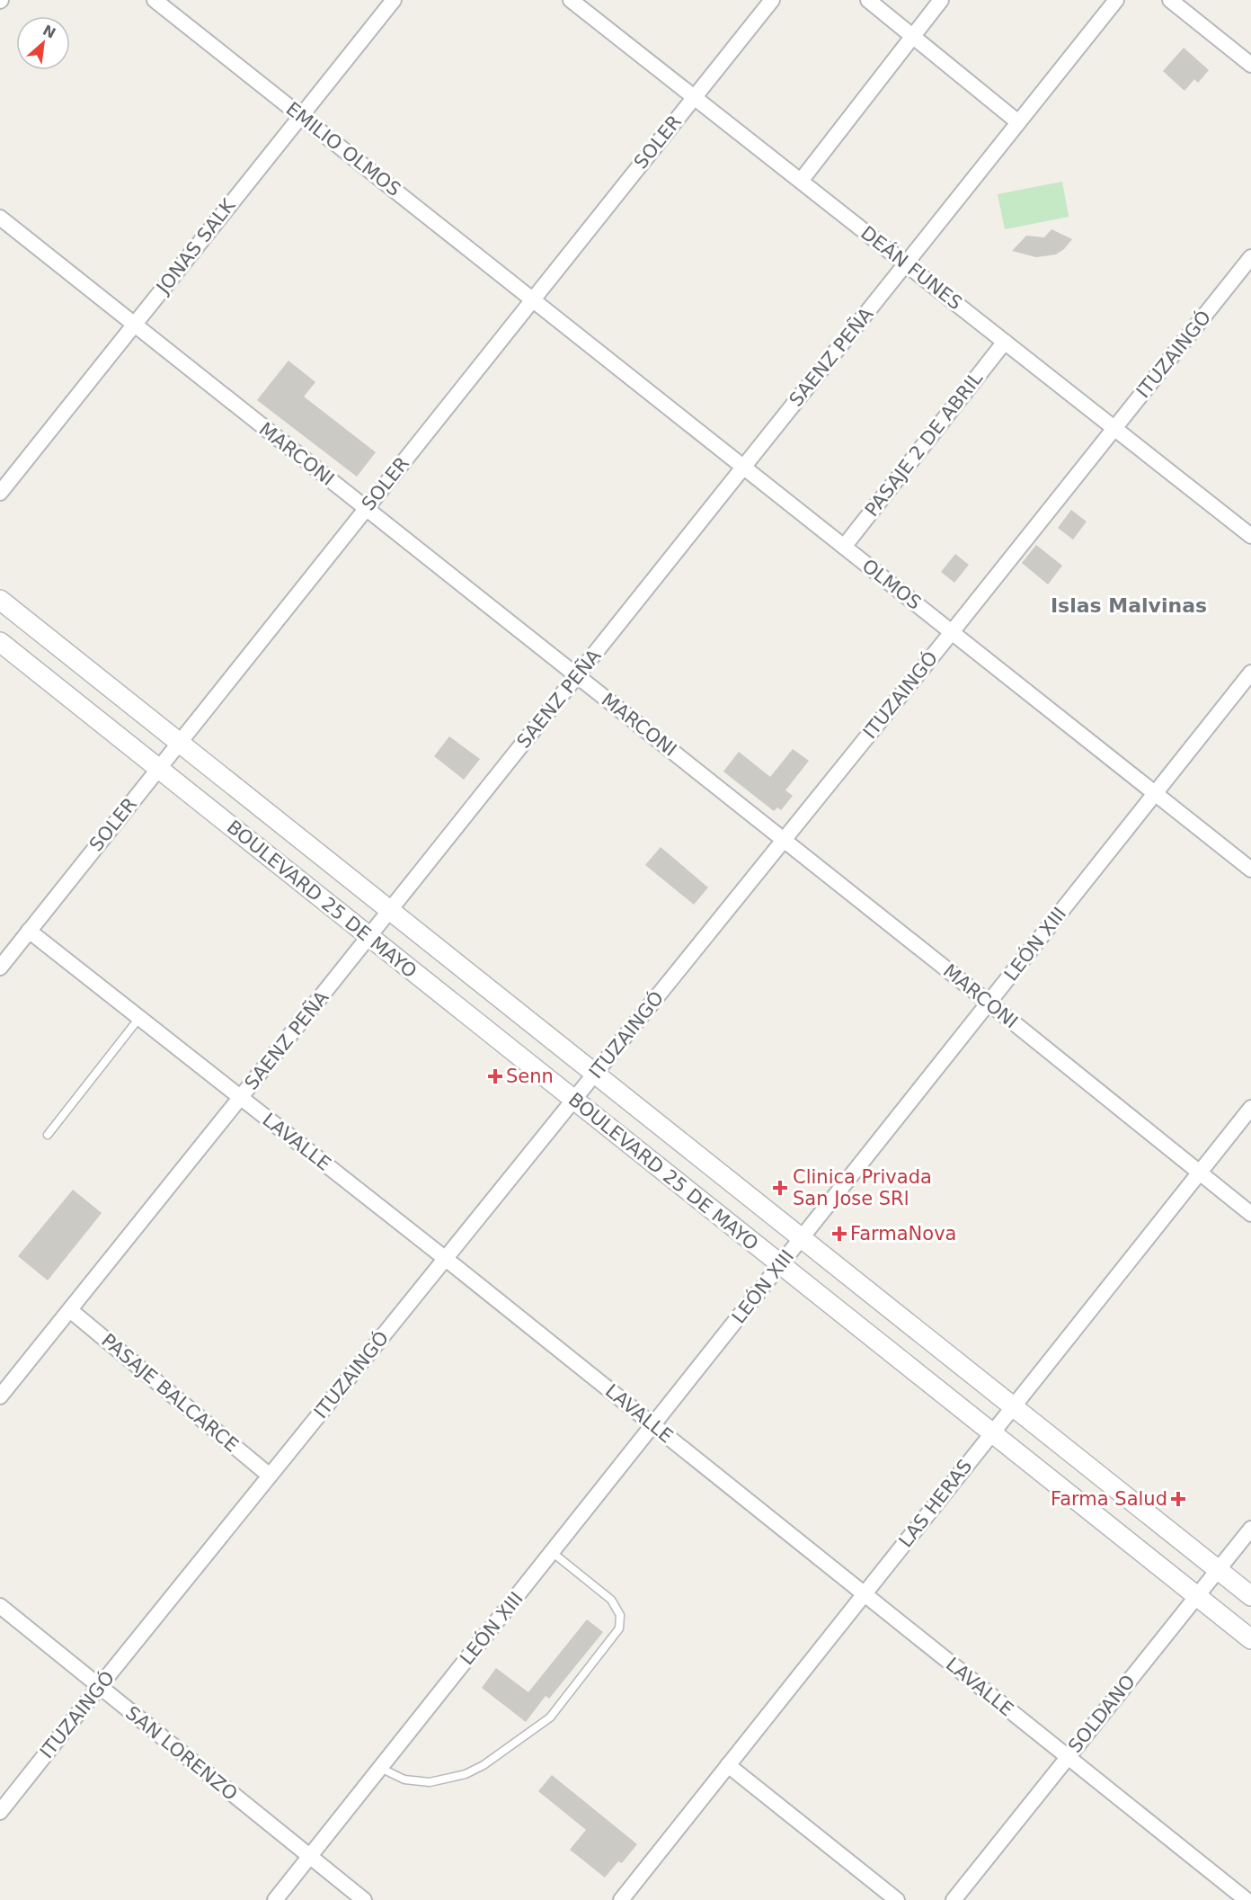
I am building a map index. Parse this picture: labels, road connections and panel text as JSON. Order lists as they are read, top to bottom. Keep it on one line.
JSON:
{"streets":{"street":["SOLER","EMILIO OLMOS","JONAS SALK","DEÁN FUNES","ITUZAINGÓ","SAENZ PEÑA","PASAJE 2 DE ABRIL","MARCONI","OLMOS","BOULEVARD 25 DE MAYO","LEÓN XIII","LAVALLE","PASAJE BALCARCE","LAS HERAS","SOLDANO","SAN LORENZO"]},"crossings":[["SOLER","EMILIO OLMOS"],["SOLER","DEÁN FUNES"],["SOLER","MARCONI"],["SOLER","OLMOS"],["SOLER","BOULEVARD 25 DE MAYO"],["SOLER","LAVALLE"],["EMILIO OLMOS","JONAS SALK"],["EMILIO OLMOS","OLMOS"],["JONAS SALK","MARCONI"],["DEÁN FUNES","ITUZAINGÓ"],["DEÁN FUNES","SAENZ PEÑA"],["DEÁN FUNES","PASAJE 2 DE ABRIL"],["ITUZAINGÓ","MARCONI"],["ITUZAINGÓ","OLMOS"],["ITUZAINGÓ","BOULEVARD 25 DE MAYO"],["ITUZAINGÓ","LAVALLE"],["ITUZAINGÓ","PASAJE BALCARCE"],["ITUZAINGÓ","SAN LORENZO"],["SAENZ PEÑA","MARCONI"],["SAENZ PEÑA","OLMOS"],["SAENZ PEÑA","BOULEVARD 25 DE MAYO"],["SAENZ PEÑA","LAVALLE"],["SAENZ PEÑA","PASAJE BALCARCE"],["PASAJE 2 DE ABRIL","OLMOS"],["MARCONI","LEÓN XIII"],["MARCONI","LAS HERAS"],["OLMOS","LEÓN XIII"],["BOULEVARD 25 DE MAYO","LEÓN XIII"],["BOULEVARD 25 DE MAYO","LAS HERAS"],["BOULEVARD 25 DE MAYO","SOLDANO"],["LEÓN XIII","LAVALLE"],["LEÓN XIII","SAN LORENZO"],["LAVALLE","LAS HERAS"],["LAVALLE","SOLDANO"]],"districts":["Islas Malvinas"],"places":{"health":["Senn","Clinica Privada San Jose SRl","FarmaNova","Farma Salud"]},"north":"top right"}
